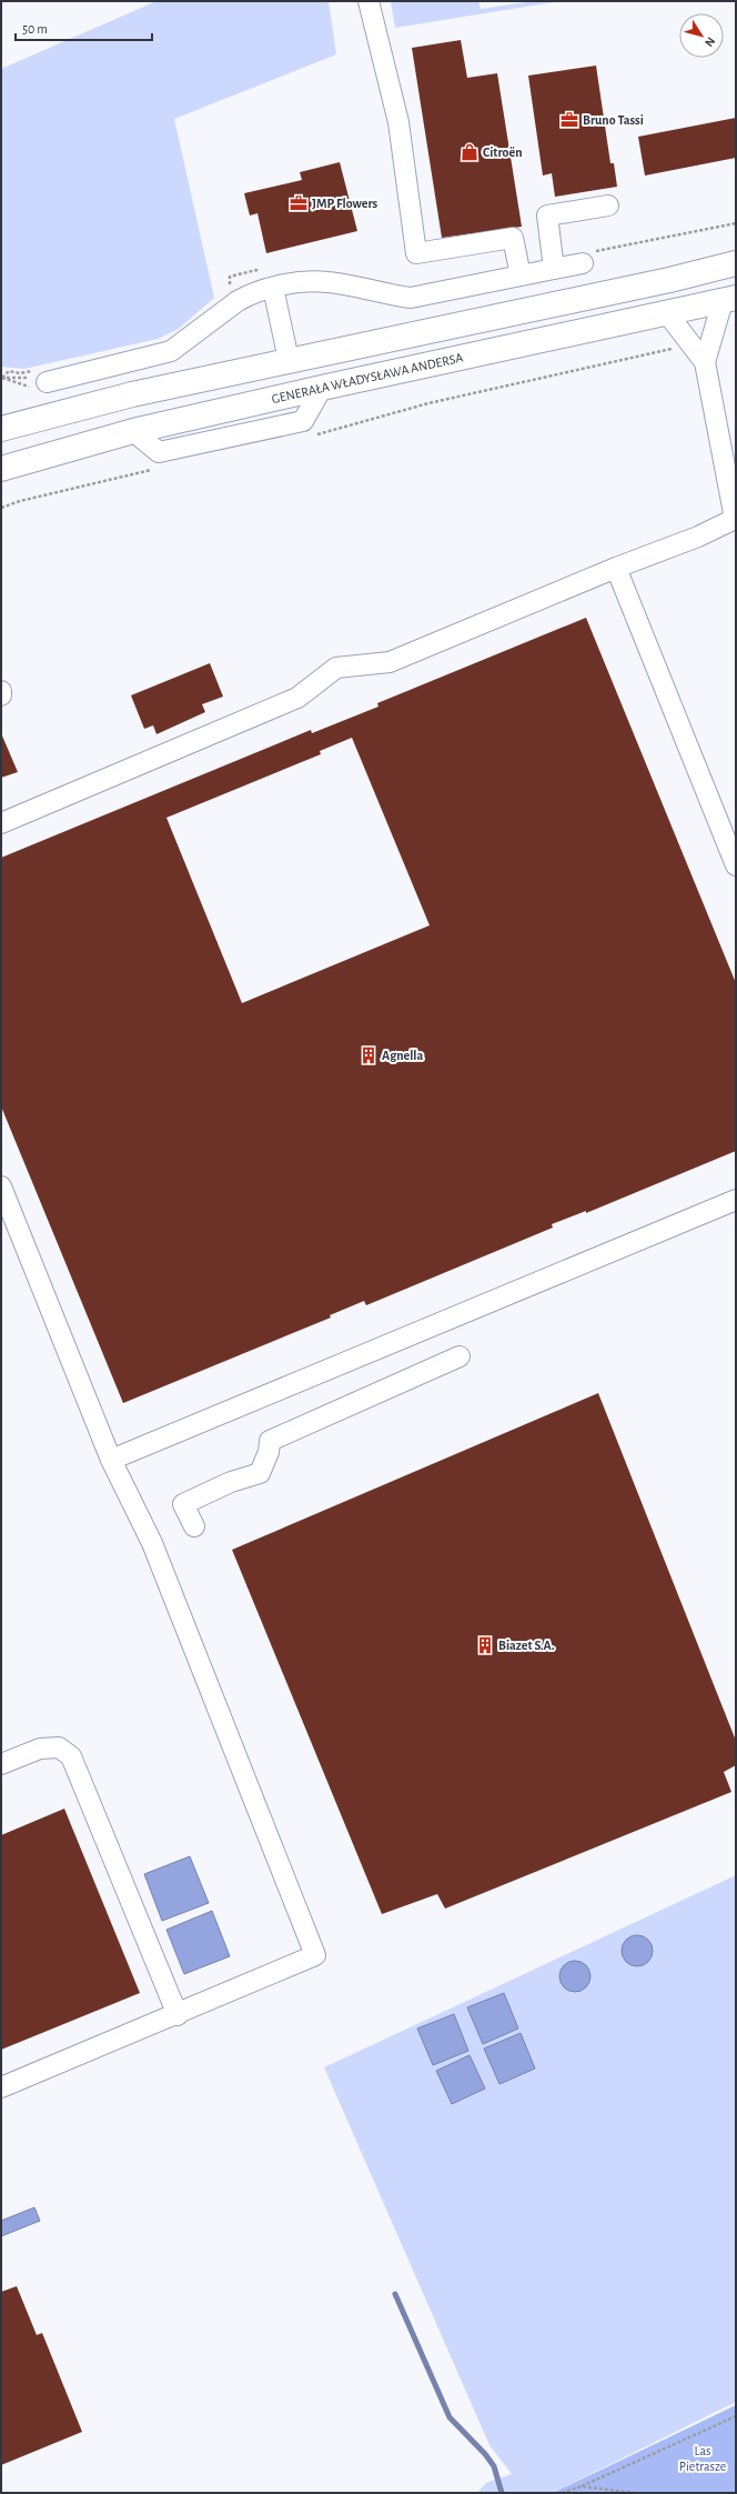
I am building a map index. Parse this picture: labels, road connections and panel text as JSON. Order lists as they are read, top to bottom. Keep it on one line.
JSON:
{"streets":{"highway":["GENERAŁA WŁADYSŁAWA ANDERSA"]},"parks":["Las Pietrasze"],"places":{"office":["Bruno Tassi","JMP Flowers"],"shop":["Citroën"],"building":["Agnella","Biazet S.A."]},"scale_bar":"50 m","north":"bottom right"}
